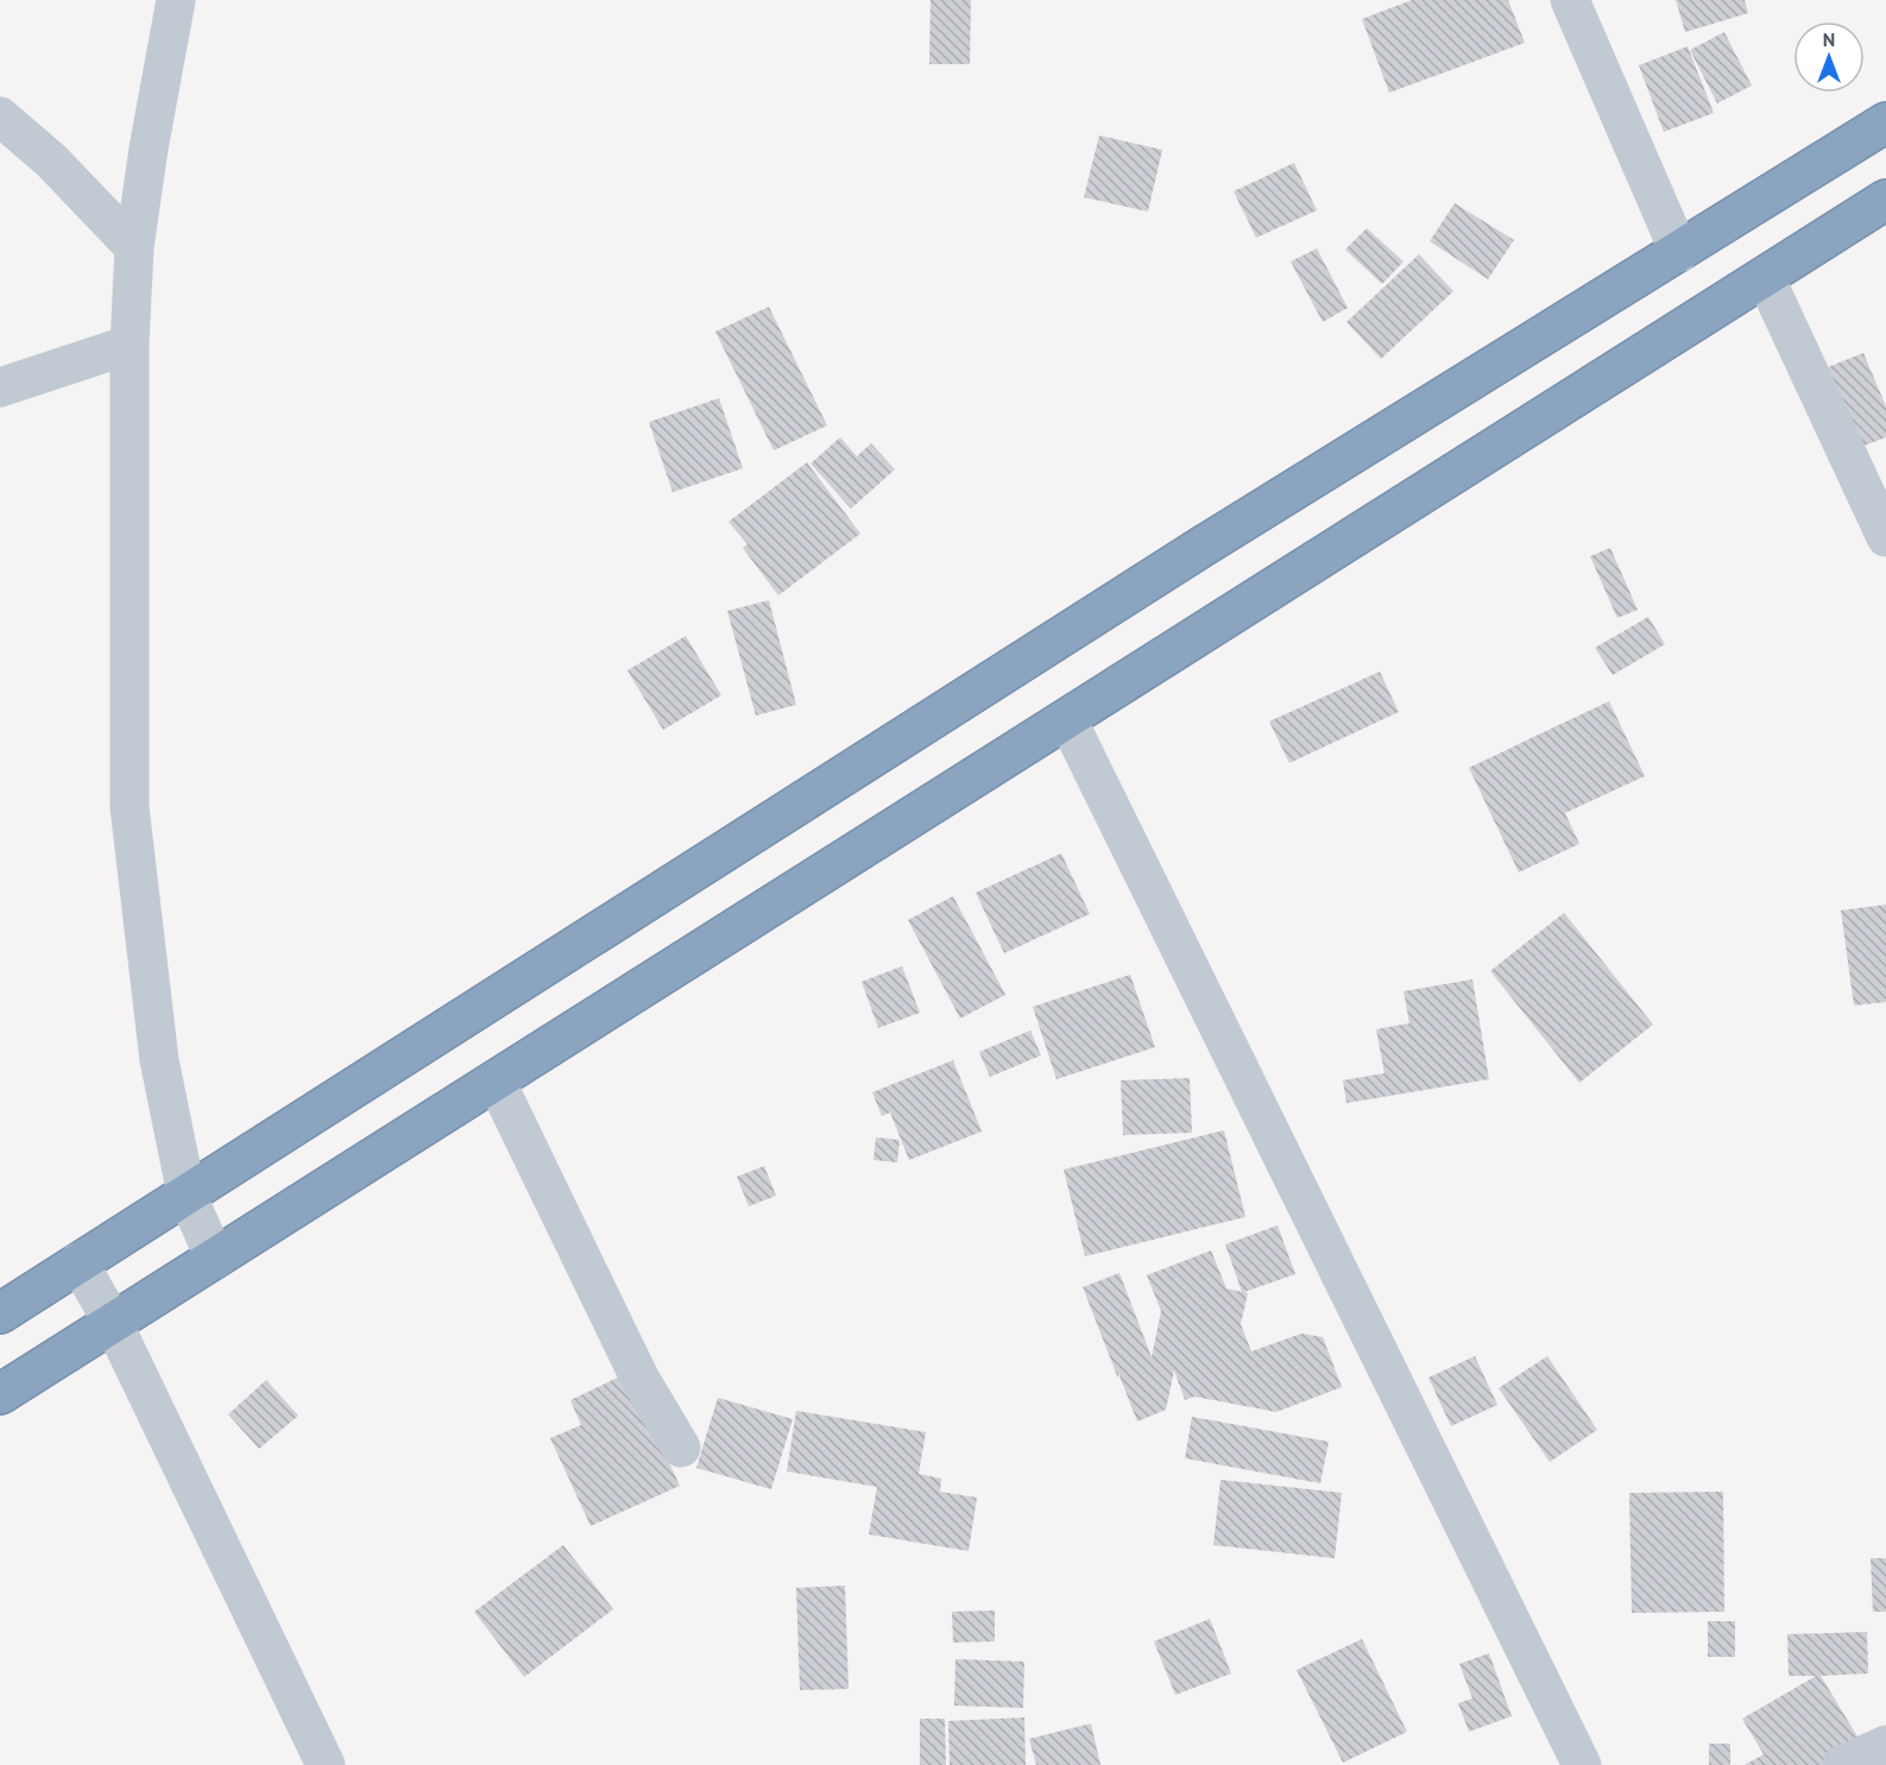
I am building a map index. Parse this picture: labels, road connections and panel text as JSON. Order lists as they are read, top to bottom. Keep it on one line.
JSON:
{"north":"top"}
